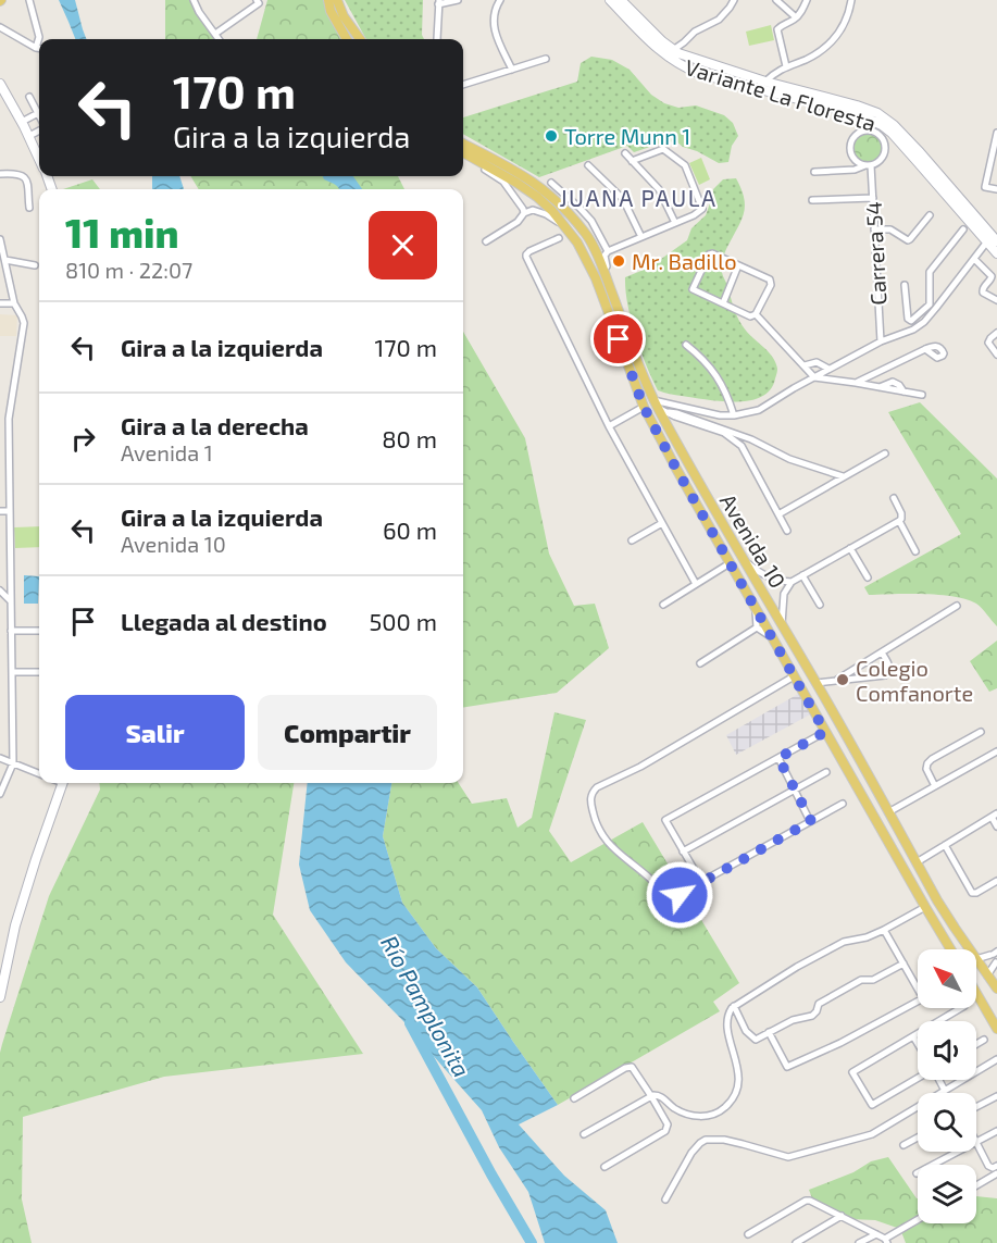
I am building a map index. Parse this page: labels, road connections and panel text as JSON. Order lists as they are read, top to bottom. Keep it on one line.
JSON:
{"streets":{"main road":["Variante La Floresta","Avenida 10"],"street":["Carrera 54"]},"districts":["JUANA PAULA"],"water":["Río Pamplonita"],"places":["Torre Munn 1","Mr. Badillo","Colegio Comfanorte"],"north":"top left","page":{"turn":["170 m","Gira a la izquierda"],"heading":["11 min","810 m · 22:07"],"list":[{"name":"Gira a la izquierda","value":"170 m"},{"name":"Gira a la derecha","note":"Avenida 1","value":"80 m"},{"name":"Gira a la izquierda","note":"Avenida 10","value":"60 m"},{"name":"Llegada al destino","value":"500 m"}],"buttons":["Salir","Compartir"]}}
